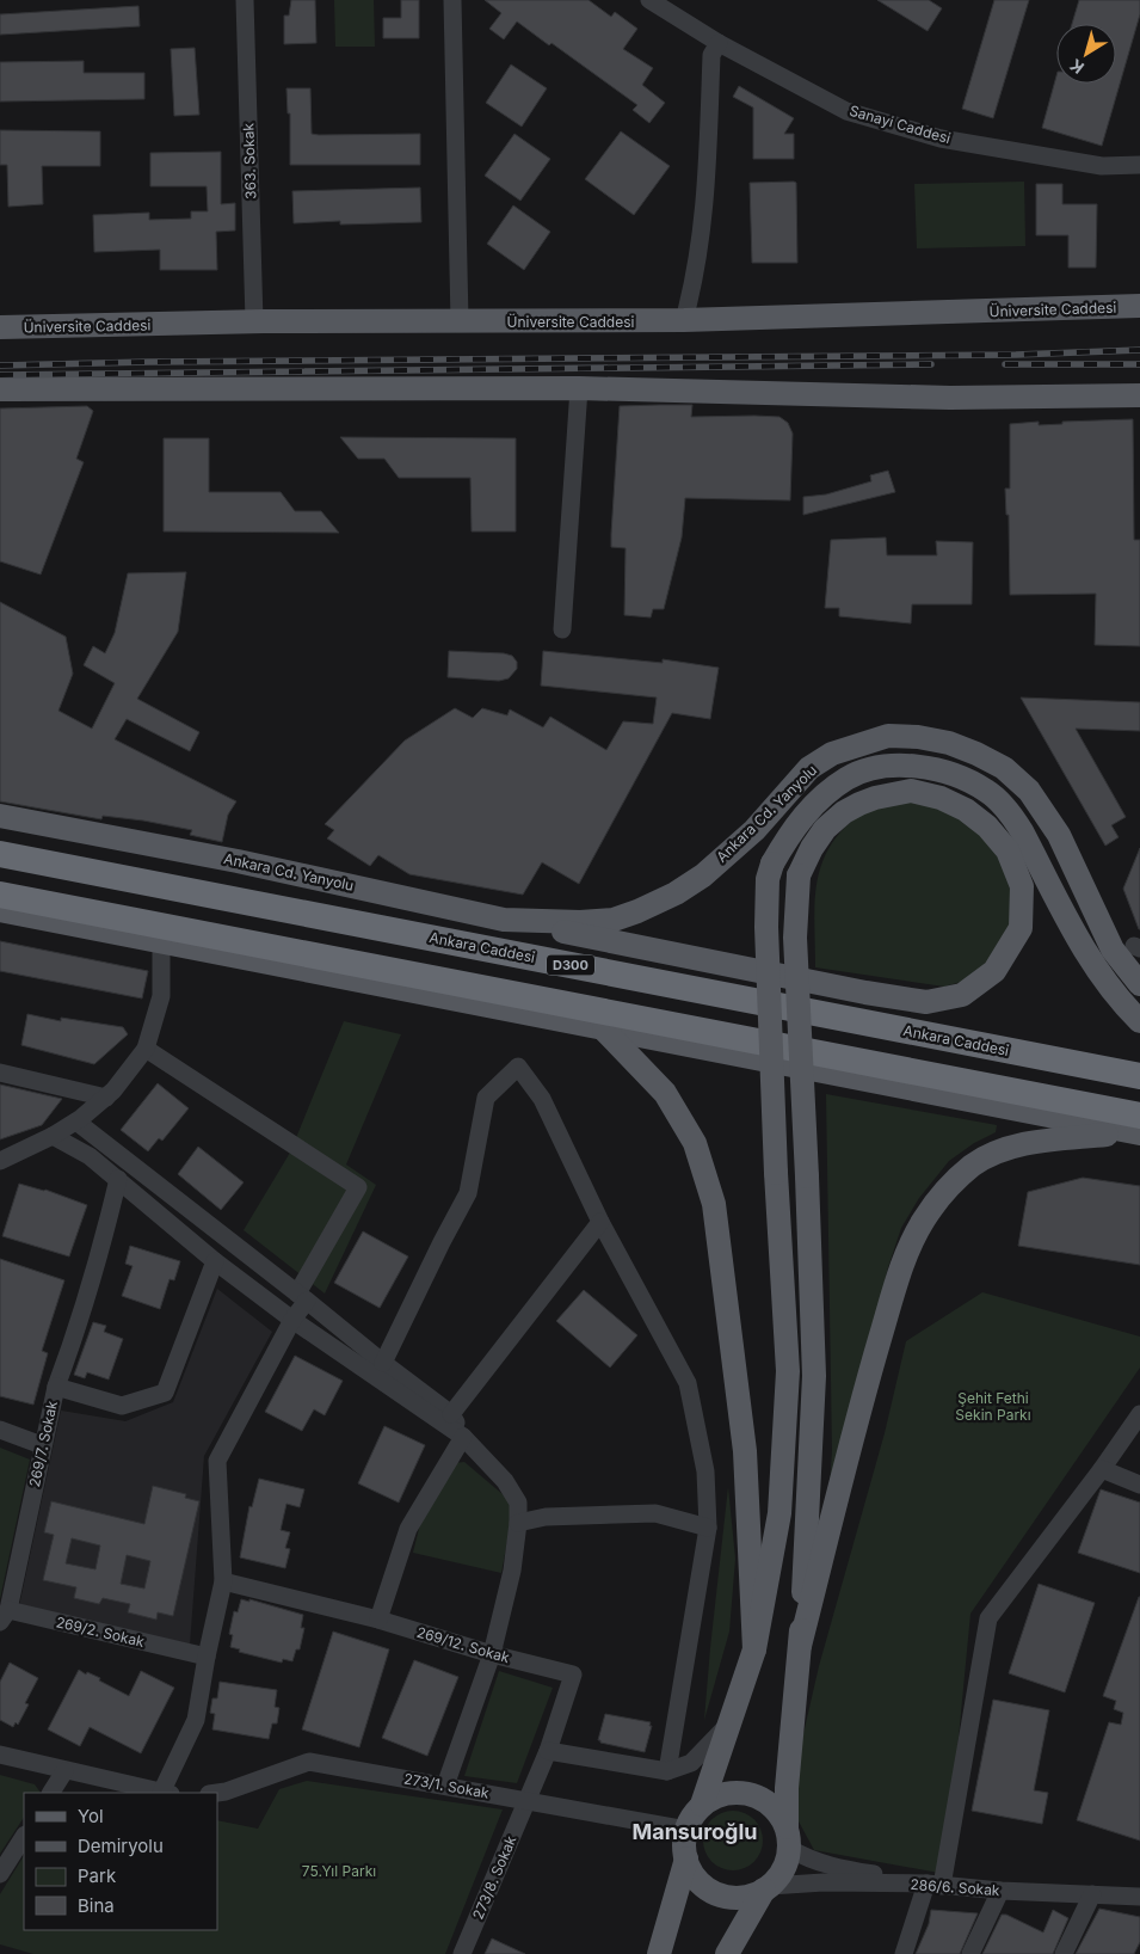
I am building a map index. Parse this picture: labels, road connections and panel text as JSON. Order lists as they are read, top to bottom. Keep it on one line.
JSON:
{"streets":{"highway":["Ankara Caddesi","D300"],"main road":["Üniversite Caddesi","Ankara Cd. Yanyolu"],"street":["Sanayi Caddesi","363. Sokak","269/7. Sokak","269/2. Sokak","269/12. Sokak","273/1. Sokak","273/8. Sokak","286/6. Sokak"]},"crossings":[["363. Sokak","Üniversite Caddesi"],["269/7. Sokak","269/2. Sokak"],["269/12. Sokak","273/1. Sokak"],["269/12. Sokak","273/8. Sokak"],["273/1. Sokak","273/8. Sokak"],["273/1. Sokak","286/6. Sokak"]],"districts":["Mansuroğlu"],"parks":["Şehit Fethi Sekin Parkı","75.Yıl Parkı"],"legend":["Yol","Demiryolu","Park","Bina"],"north":"bottom left"}
